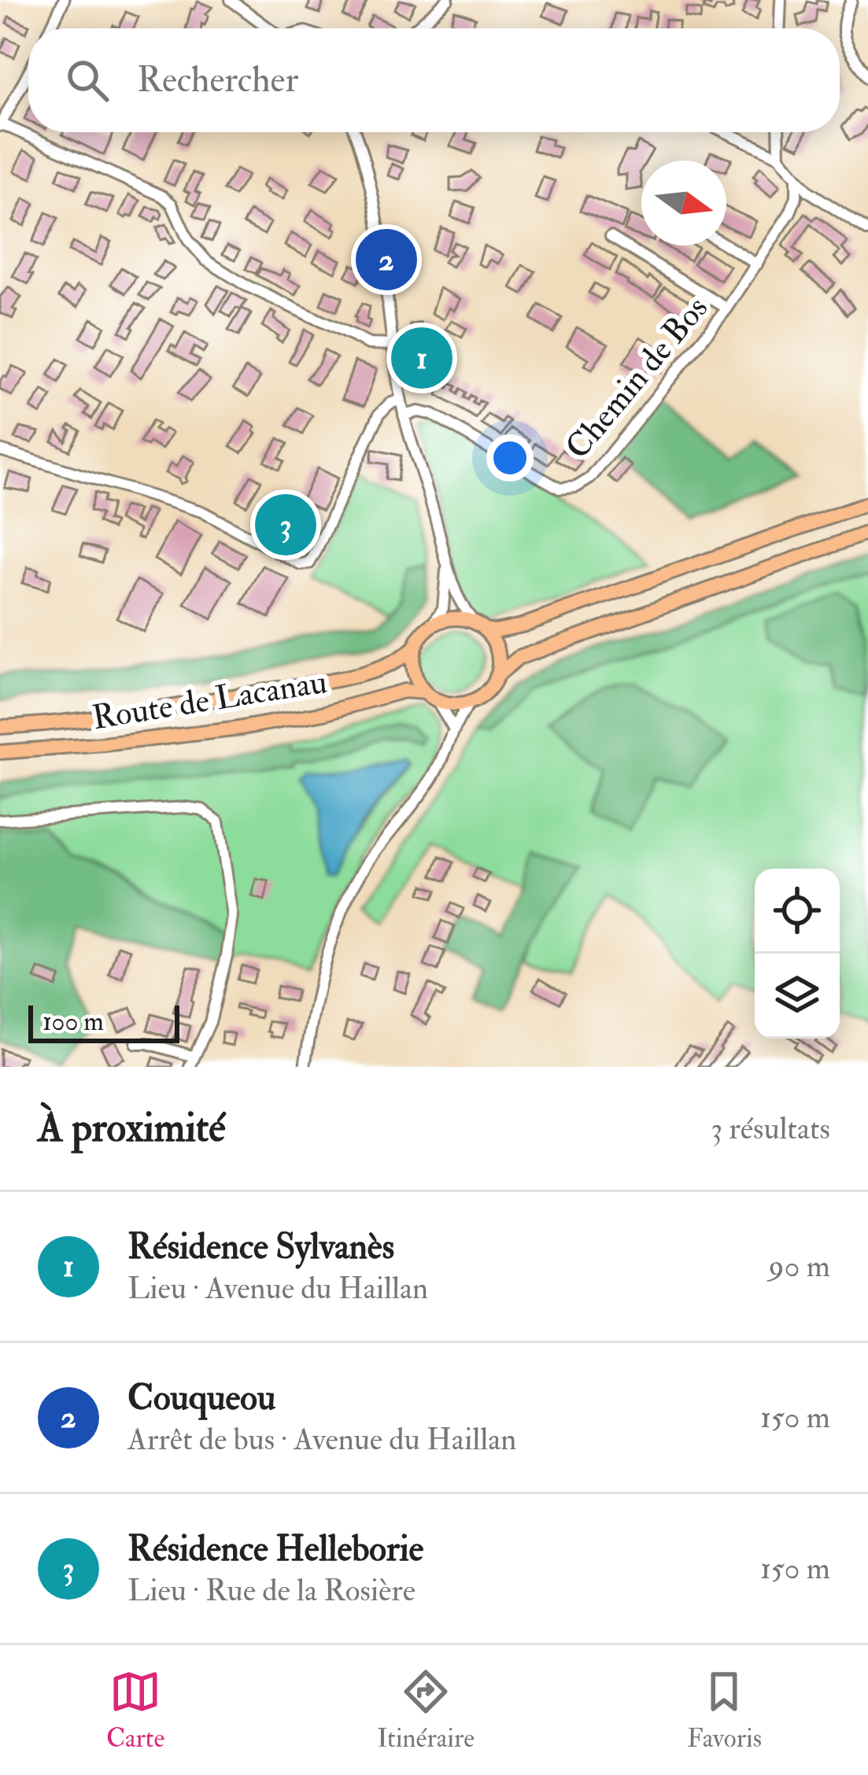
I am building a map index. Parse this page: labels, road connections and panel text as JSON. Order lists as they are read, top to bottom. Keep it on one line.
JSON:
{"streets":{"main road":["Route de Lacanau"],"street":["Chemin de Bos"]},"scale_bar":"100 m","north":"right","page":{"search":"Rechercher","pins":["2","1","3"],"scale":"100 m","heading":["À proximité","3 résultats"],"list":[{"mark":"1","name":"Résidence Sylvanès","note":"Lieu · Avenue du Haillan","value":"90 m"},{"mark":"2","name":"Couqueou","note":"Arrêt de bus · Avenue du Haillan","value":"150 m"},{"mark":"3","name":"Résidence Helleborie","note":"Lieu · Rue de la Rosière","value":"150 m"}],"nav":["Carte","Itinéraire","Favoris"]}}
